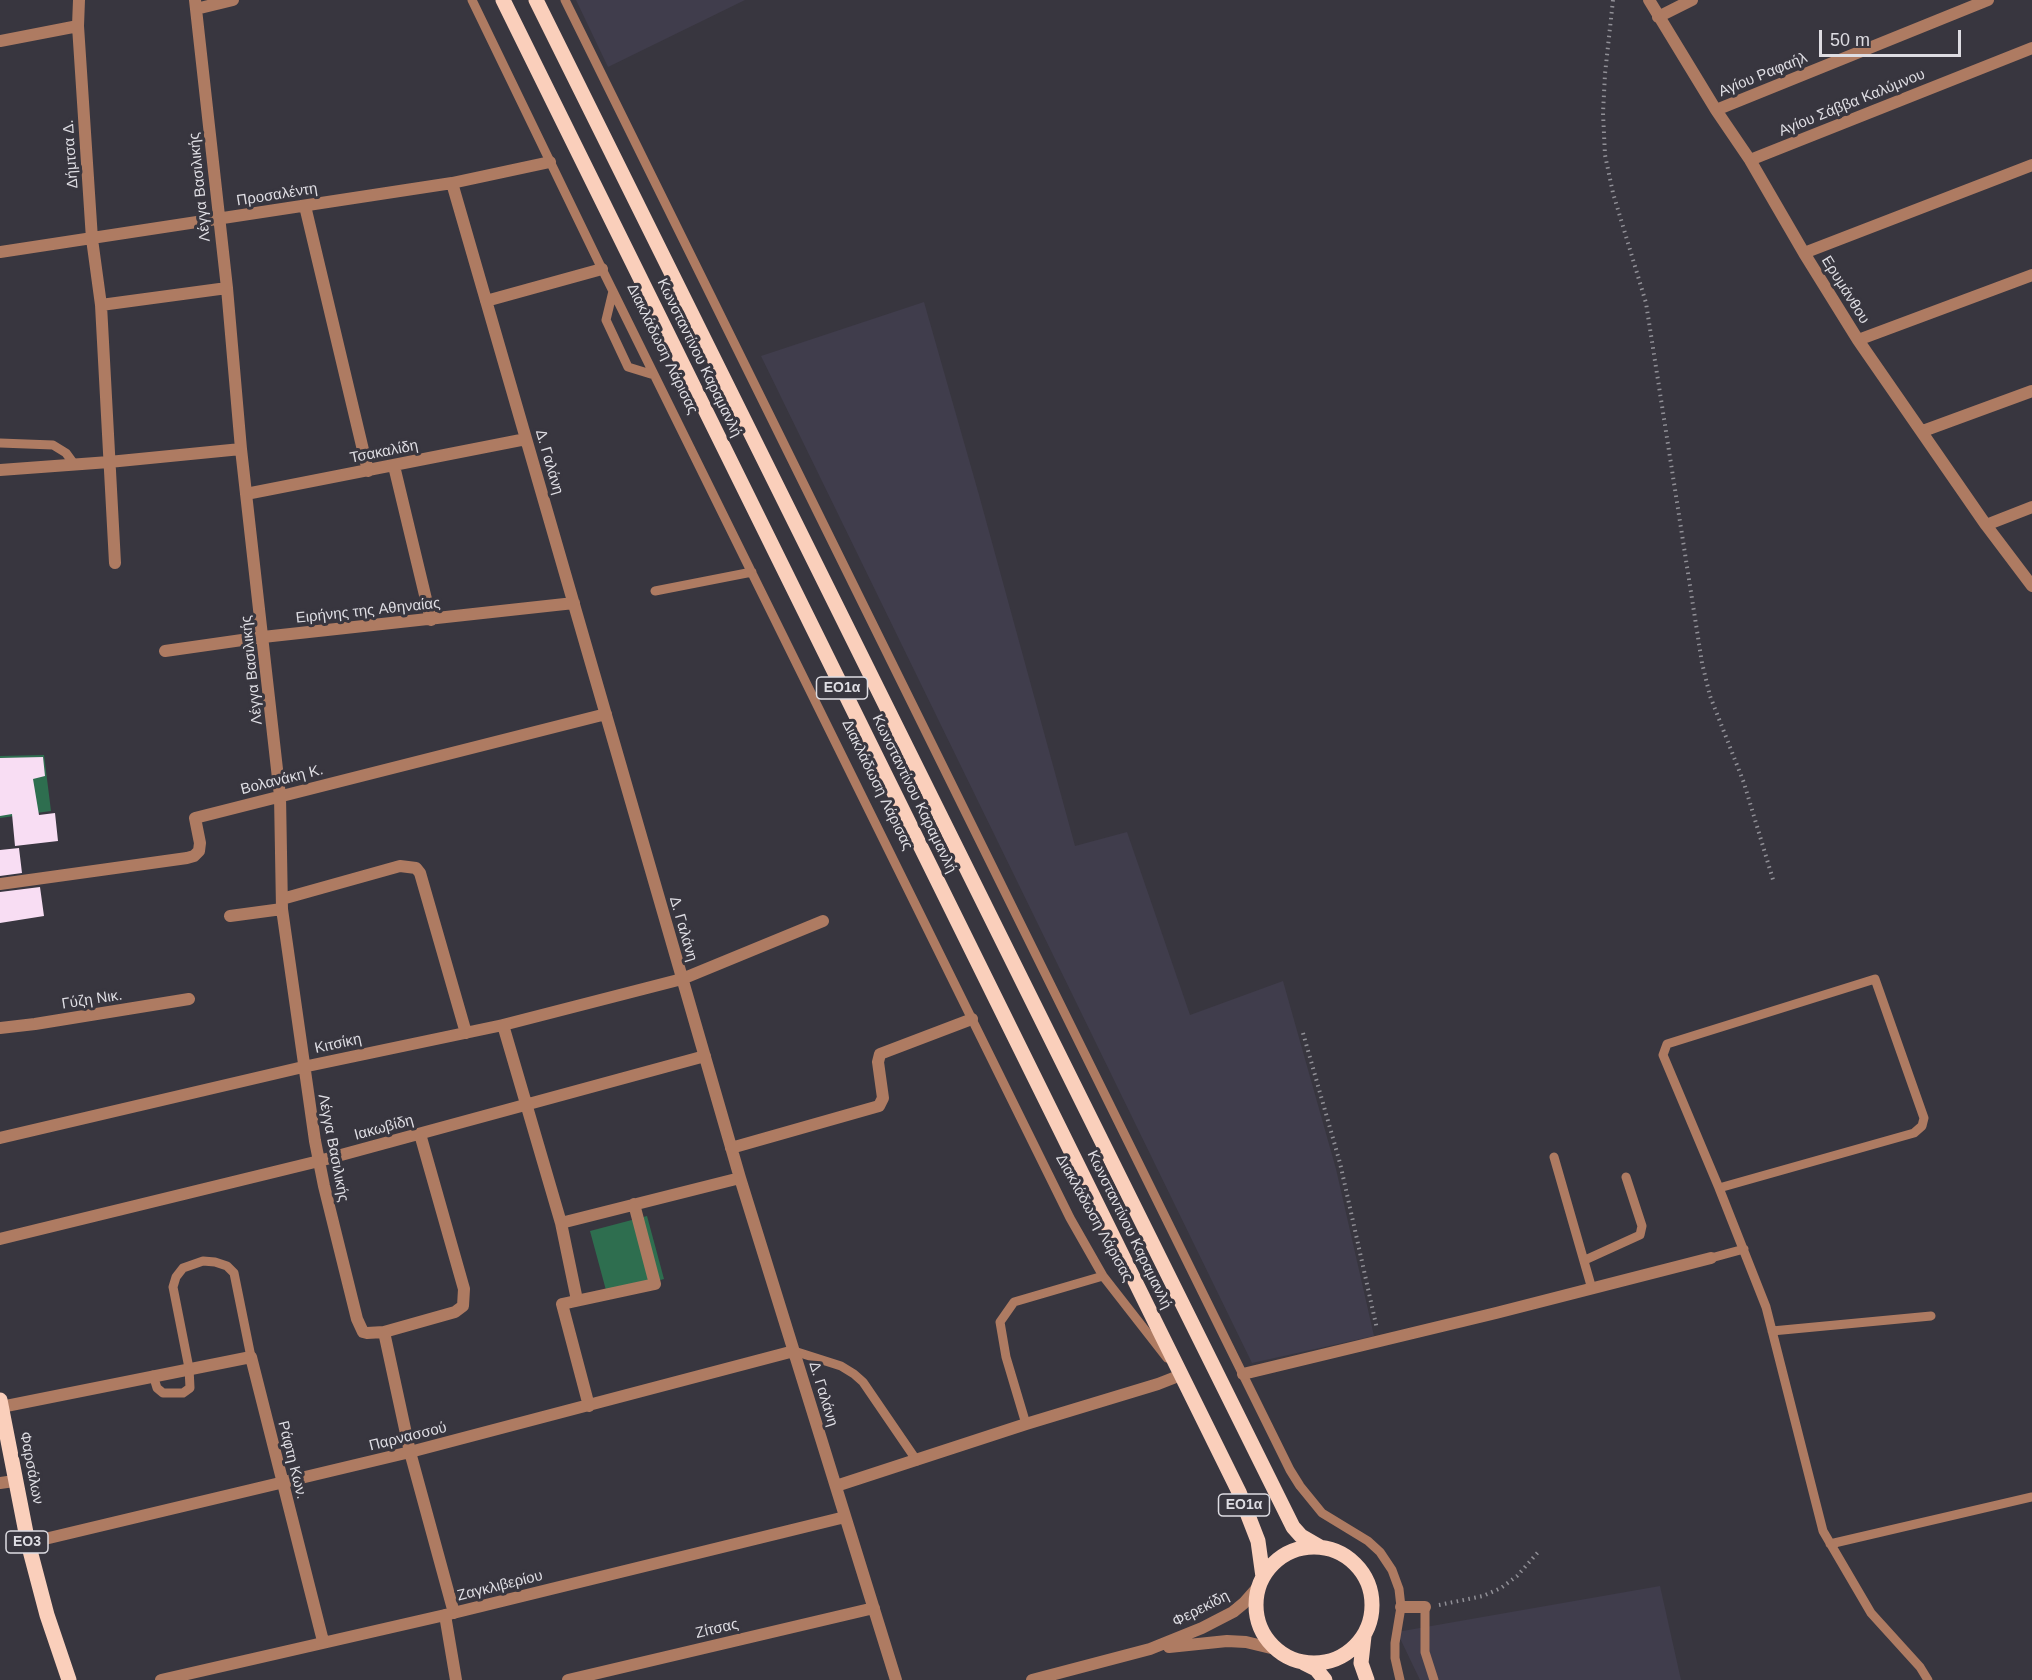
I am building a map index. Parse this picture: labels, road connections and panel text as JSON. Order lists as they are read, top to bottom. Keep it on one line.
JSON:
{"streets":{"main road":["Κωνσταντίνου Καραμανλή","ΕΟ1α","Φαρσάλων","ΕΟ3"],"street":["Αγίου Ραφαήλ","Αγίου Σάββα Καλύμνου","Δήμτσα Δ.","Λέγγα Βασιλικής","Προσαλέντη","Ερυμάνθου","Τσακαλίδη","Δ. Γαλάνη","Ειρήνης της Αθηναίας","Βολανάκη Κ.","Γύζη Νικ.","Κιτσίκη","Ιακωβίδη","Παρνασσού","Ράφτη Κων.","Ζαγκλιβερίου","Φερεκίδη","Ζίτσας"],"lane":["Διακλάδωση Λάρισας"]},"crossings":[["Αγίου Ραφαήλ","Ερυμάνθου"],["Αγίου Σάββα Καλύμνου","Ερυμάνθου"],["Δήμτσα Δ.","Προσαλέντη"],["Λέγγα Βασιλικής","Προσαλέντη"],["Λέγγα Βασιλικής","Τσακαλίδη"],["Λέγγα Βασιλικής","Ειρήνης της Αθηναίας"],["Λέγγα Βασιλικής","Βολανάκη Κ."],["Λέγγα Βασιλικής","Κιτσίκη"],["Λέγγα Βασιλικής","Ιακωβίδη"],["Προσαλέντη","Διακλάδωση Λάρισας"],["Προσαλέντη","Δ. Γαλάνη"],["Διακλάδωση Λάρισας","Κωνσταντίνου Καραμανλή"],["Κωνσταντίνου Καραμανλή","ΕΟ1α"],["Κωνσταντίνου Καραμανλή","Φερεκίδη"],["Τσακαλίδη","Δ. Γαλάνη"],["Δ. Γαλάνη","Ειρήνης της Αθηναίας"],["Δ. Γαλάνη","Βολανάκη Κ."],["Δ. Γαλάνη","Κιτσίκη"],["Δ. Γαλάνη","Ιακωβίδη"],["Δ. Γαλάνη","Παρνασσού"],["Δ. Γαλάνη","Ζαγκλιβερίου"],["Δ. Γαλάνη","Ζίτσας"],["ΕΟ1α","Φερεκίδη"],["Παρνασσού","Ράφτη Κων."],["Παρνασσού","Φαρσάλων"],["Ράφτη Κων.","Ζαγκλιβερίου"]],"scale_bar":"50 m"}
